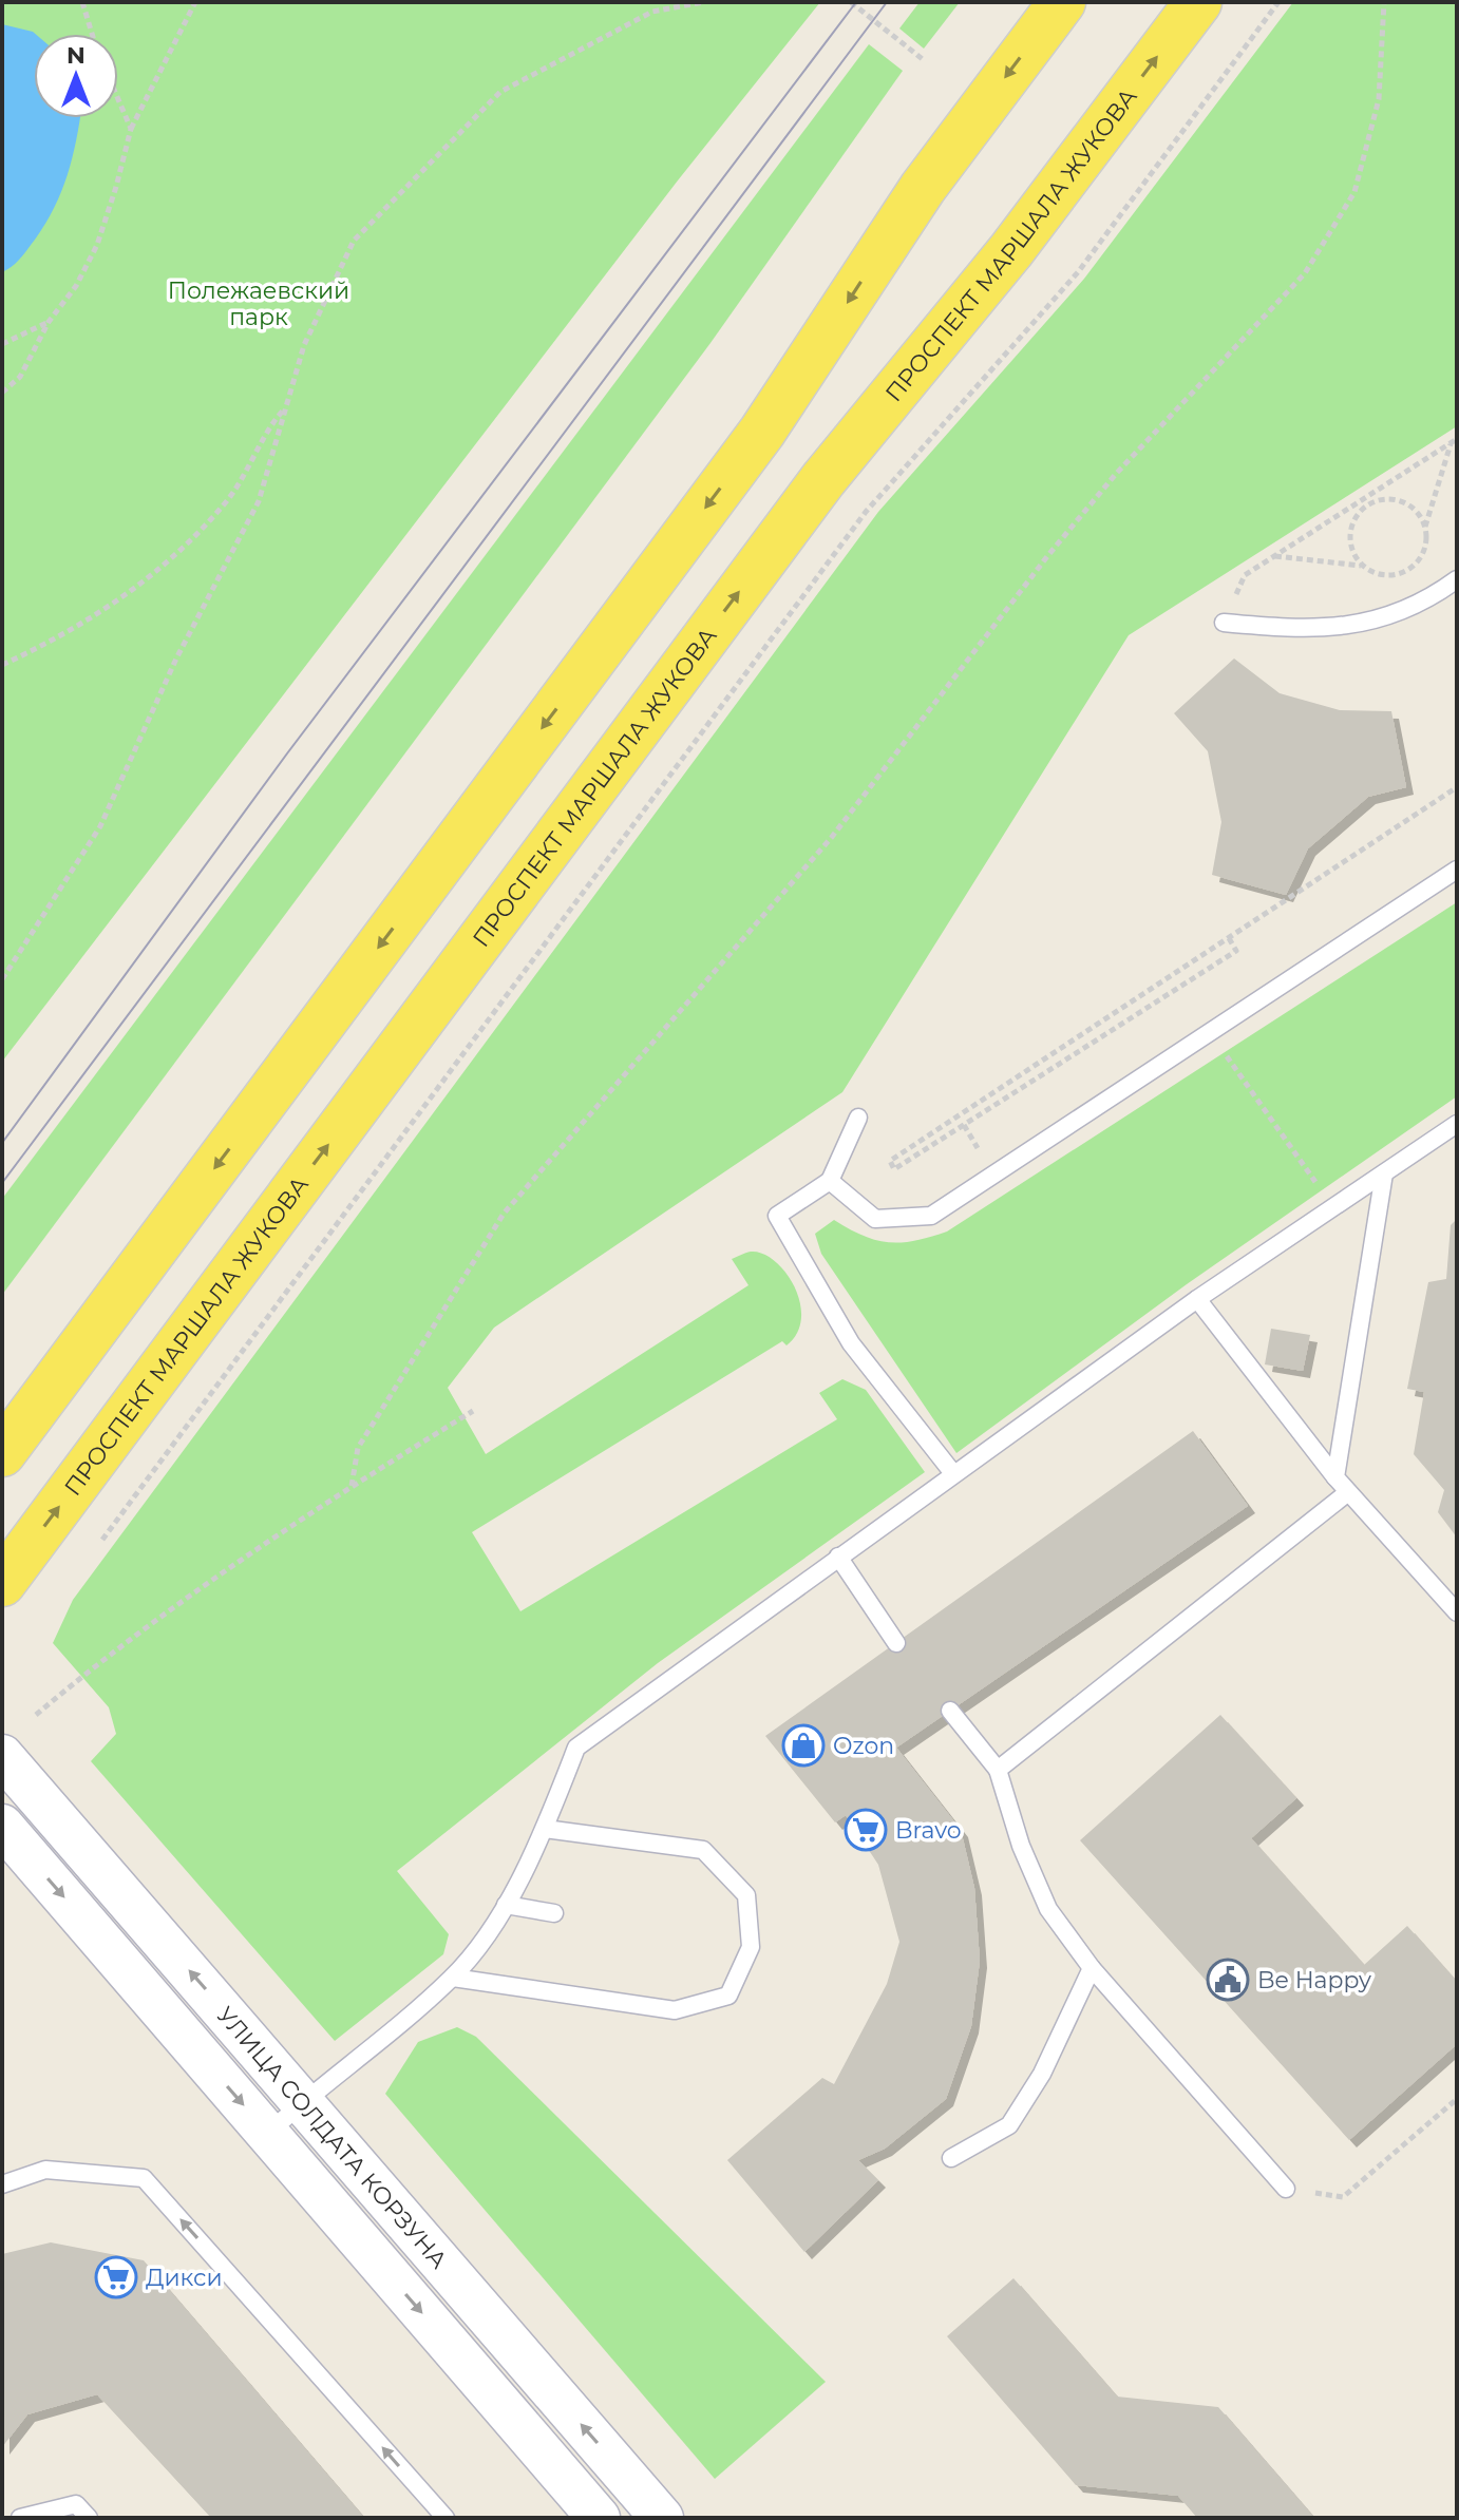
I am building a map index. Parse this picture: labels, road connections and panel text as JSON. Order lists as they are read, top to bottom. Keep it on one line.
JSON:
{"streets":{"main road":["ПРОСПЕКТ МАРШАЛА ЖУКОВА"],"street":["УЛИЦА СОЛДАТА КОРЗУНА"]},"parks":["Полежаевский парк"],"places":{"shop":["Ozon"],"supermarket":["Bravo","Дикси"],"public building":["Be Happy"]},"north":"top"}
